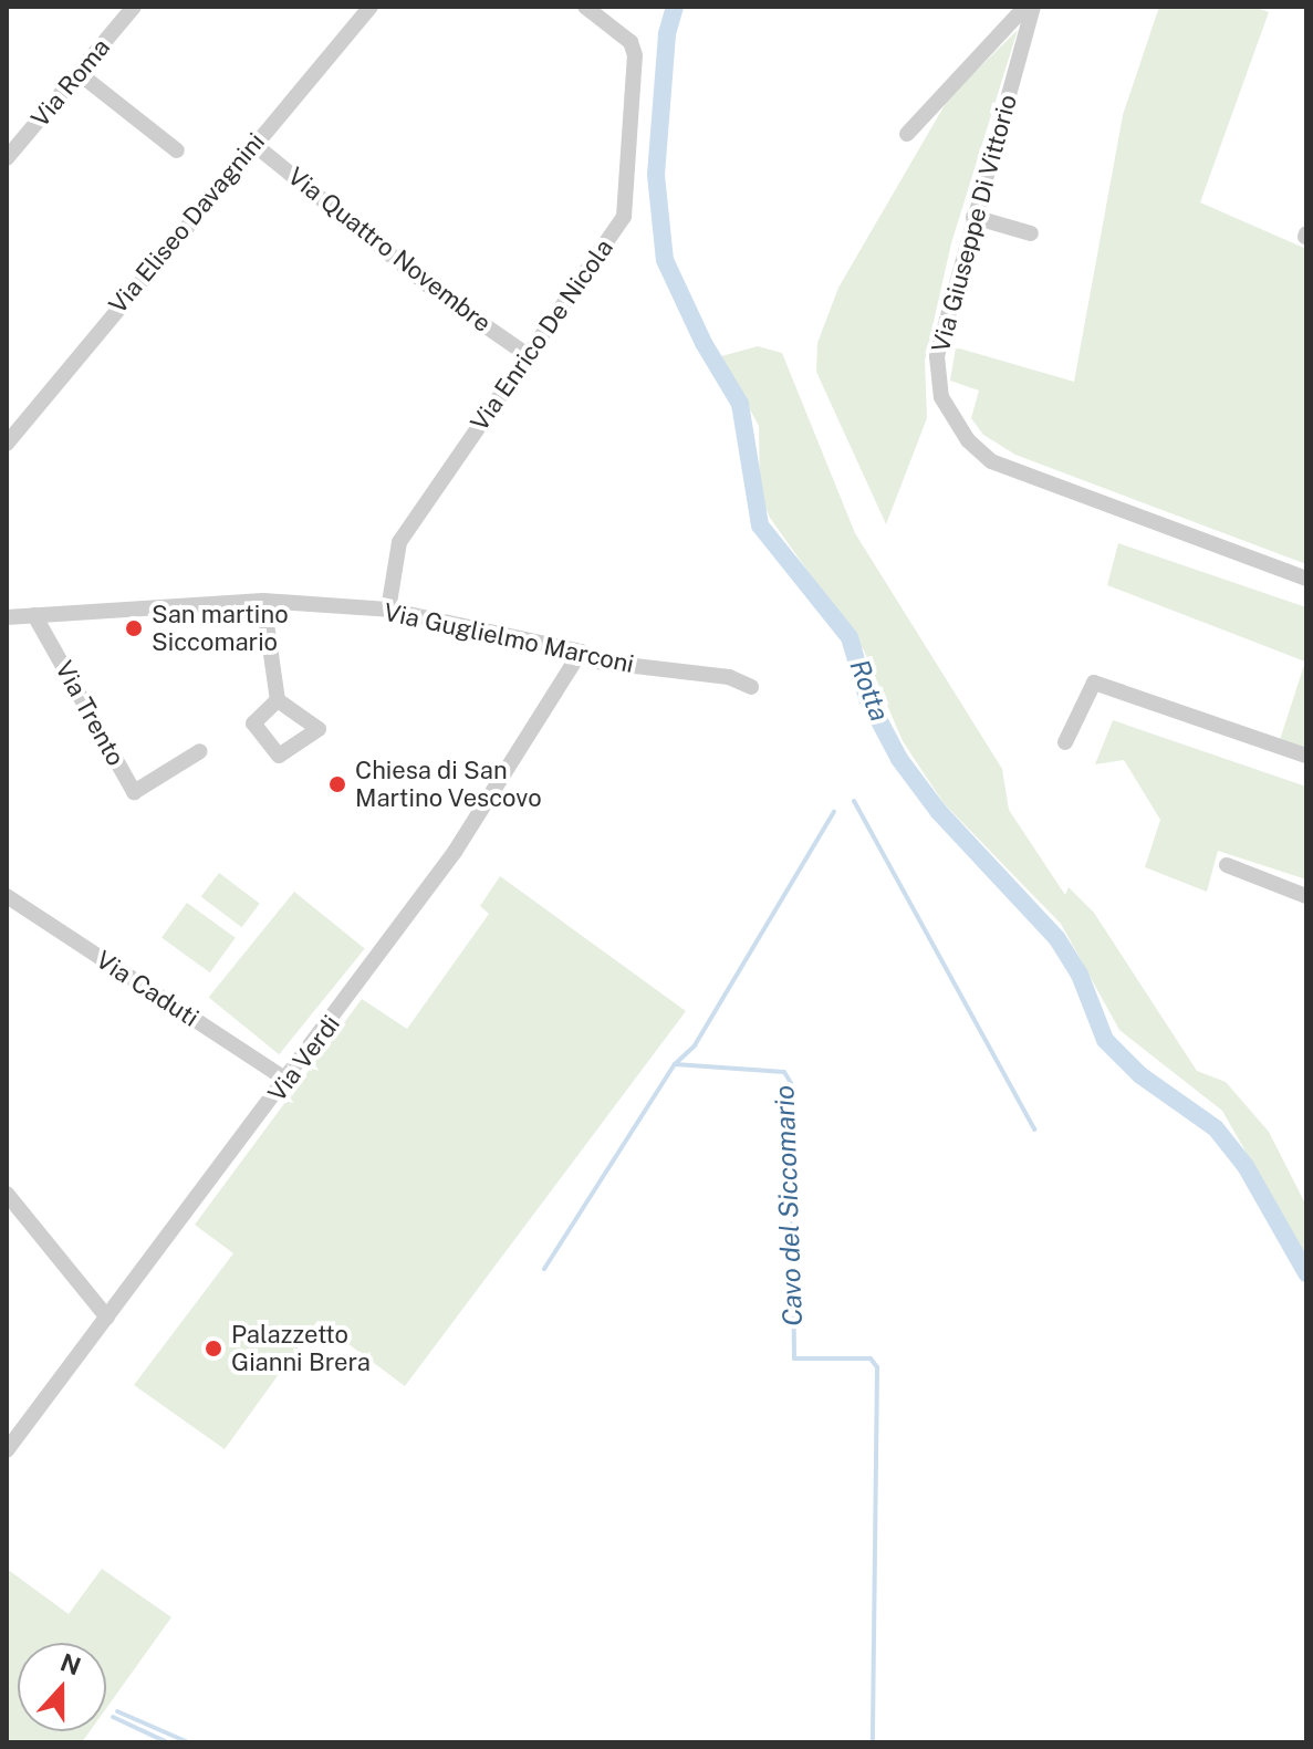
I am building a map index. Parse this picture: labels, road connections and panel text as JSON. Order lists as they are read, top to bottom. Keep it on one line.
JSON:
{"streets":{"street":["Via Roma","Via Eliseo Davagnini","Via Giuseppe Di Vittorio","Via Quattro Novembre","Via Enrico De Nicola","Via Guglielmo Marconi","Via Trento","Via Caduti","Via Verdi"]},"crossings":[["Via Eliseo Davagnini","Via Quattro Novembre"],["Via Quattro Novembre","Via Enrico De Nicola"],["Via Enrico De Nicola","Via Guglielmo Marconi"],["Via Guglielmo Marconi","Via Trento"],["Via Guglielmo Marconi","Via Verdi"],["Via Caduti","Via Verdi"]],"water":["Rotta","Cavo del Siccomario"],"places":["San martino Siccomario","Chiesa di San Martino Vescovo","Palazzetto Gianni Brera"],"north":"top"}
